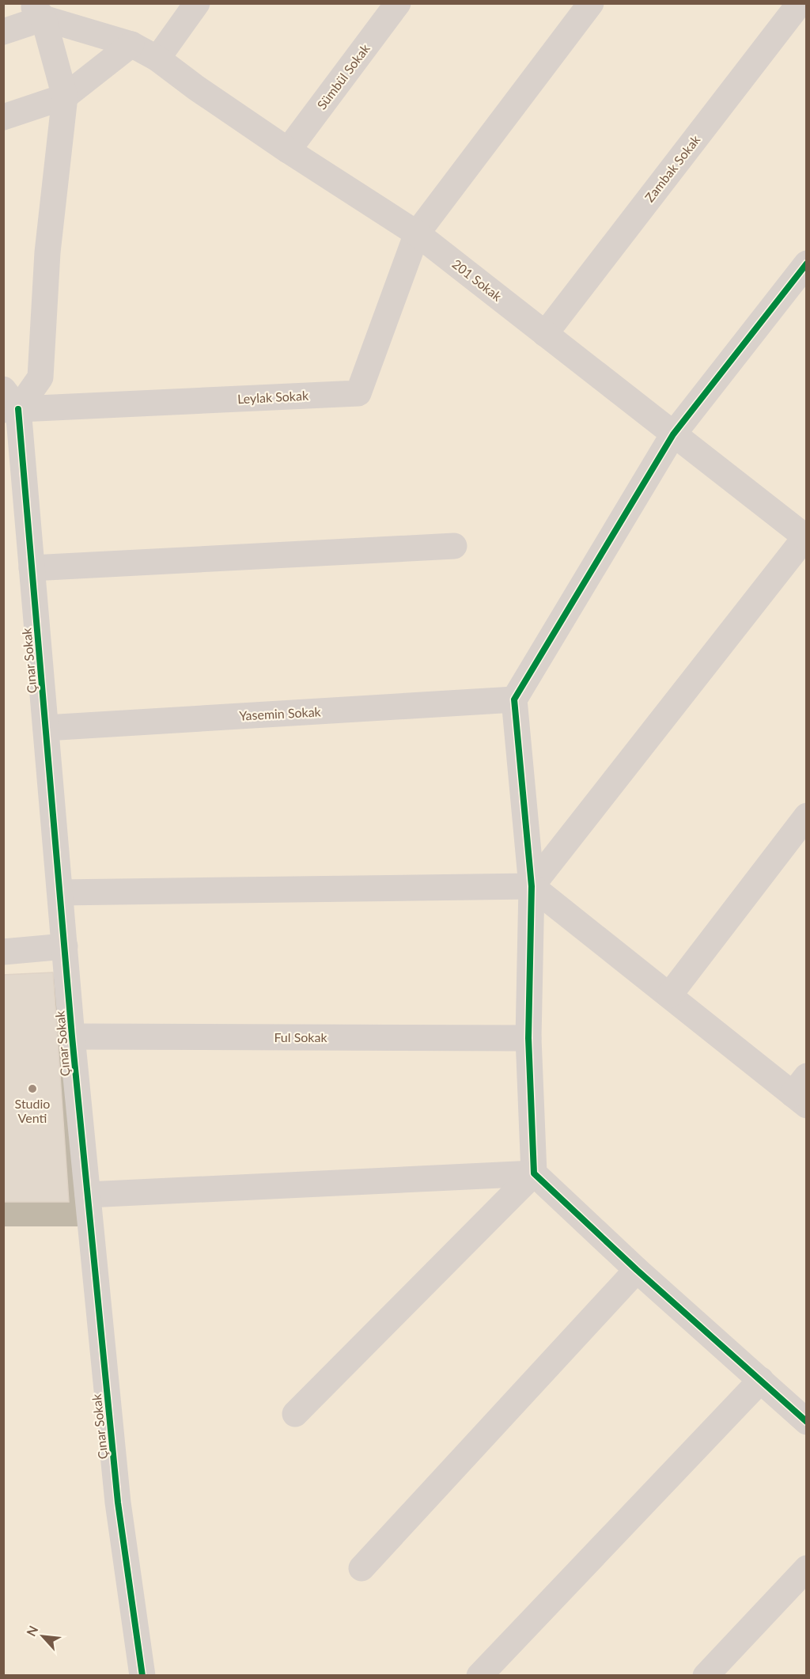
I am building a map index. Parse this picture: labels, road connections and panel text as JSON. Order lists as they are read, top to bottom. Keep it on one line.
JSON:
{"streets":{"street":["Sümbül Sokak","Zambak Sokak","201 Sokak","Leylak Sokak","Çınar Sokak","Yasemin Sokak","Ful Sokak"]},"crossings":[["Sümbül Sokak","201 Sokak"],["Zambak Sokak","201 Sokak"],["201 Sokak","Leylak Sokak"],["Leylak Sokak","Çınar Sokak"],["Çınar Sokak","Yasemin Sokak"],["Çınar Sokak","Ful Sokak"]],"places":["Studio Venti"],"north":"top left"}
